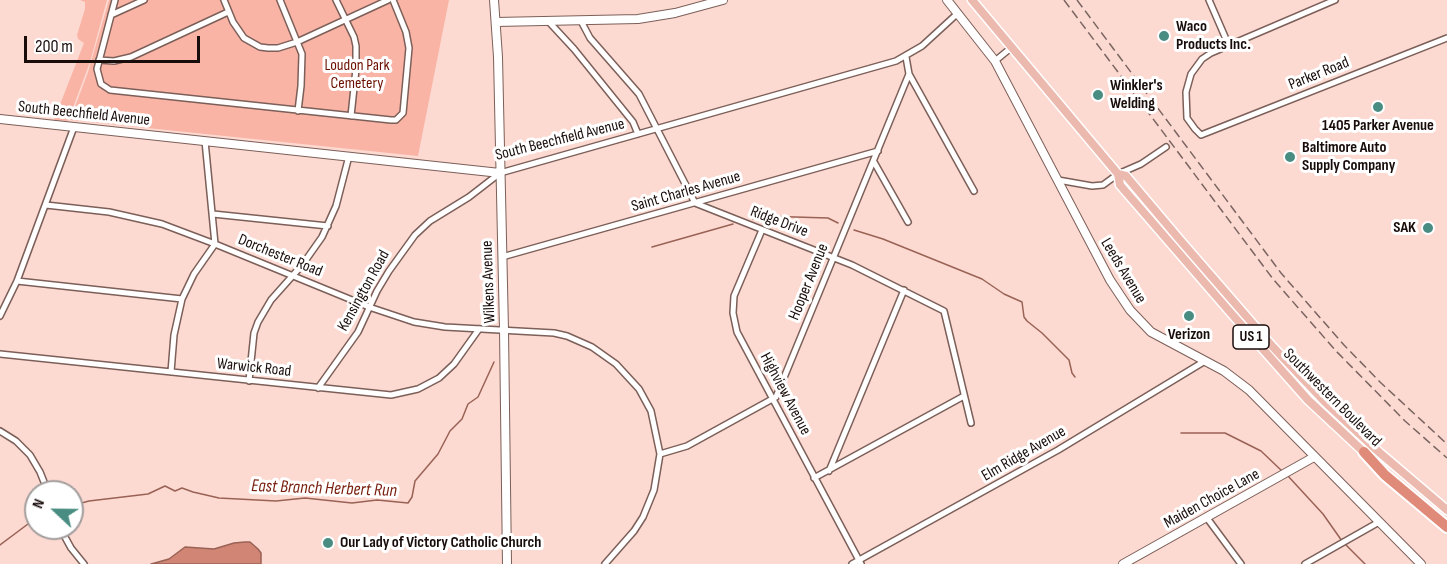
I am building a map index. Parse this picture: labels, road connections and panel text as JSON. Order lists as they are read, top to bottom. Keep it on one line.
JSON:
{"streets":{"main road":["US 1","Southwestern Boulevard"],"street":["Parker Road","South Beechfield Avenue","Saint Charles Avenue","Ridge Drive","Dorchester Road","Leeds Avenue","Wilkens Avenue","Hooper Avenue","Kensington Road","Warwick Road","Highview Avenue","Elm Ridge Avenue","Maiden Choice Lane"]},"crossings":[["South Beechfield Avenue","Leeds Avenue"],["South Beechfield Avenue","Wilkens Avenue"],["South Beechfield Avenue","Kensington Road"],["Saint Charles Avenue","Ridge Drive"],["Saint Charles Avenue","Wilkens Avenue"],["Saint Charles Avenue","Hooper Avenue"],["Ridge Drive","Hooper Avenue"],["Ridge Drive","Highview Avenue"],["Dorchester Road","Wilkens Avenue"],["Dorchester Road","Kensington Road"],["Dorchester Road","Warwick Road"],["Leeds Avenue","Elm Ridge Avenue"],["Leeds Avenue","Maiden Choice Lane"],["Wilkens Avenue","Kensington Road"],["Hooper Avenue","Highview Avenue"],["Kensington Road","Warwick Road"],["Highview Avenue","Elm Ridge Avenue"]],"water":["East Branch Herbert Run"],"parks":["Loudon Park Cemetery"],"places":["Waco Products Inc.","Winkler's Welding","1405 Parker Avenue","Baltimore Auto Supply Company","SAK","Verizon","Our Lady of Victory Catholic Church"],"scale_bar":"200 m","north":"left"}
